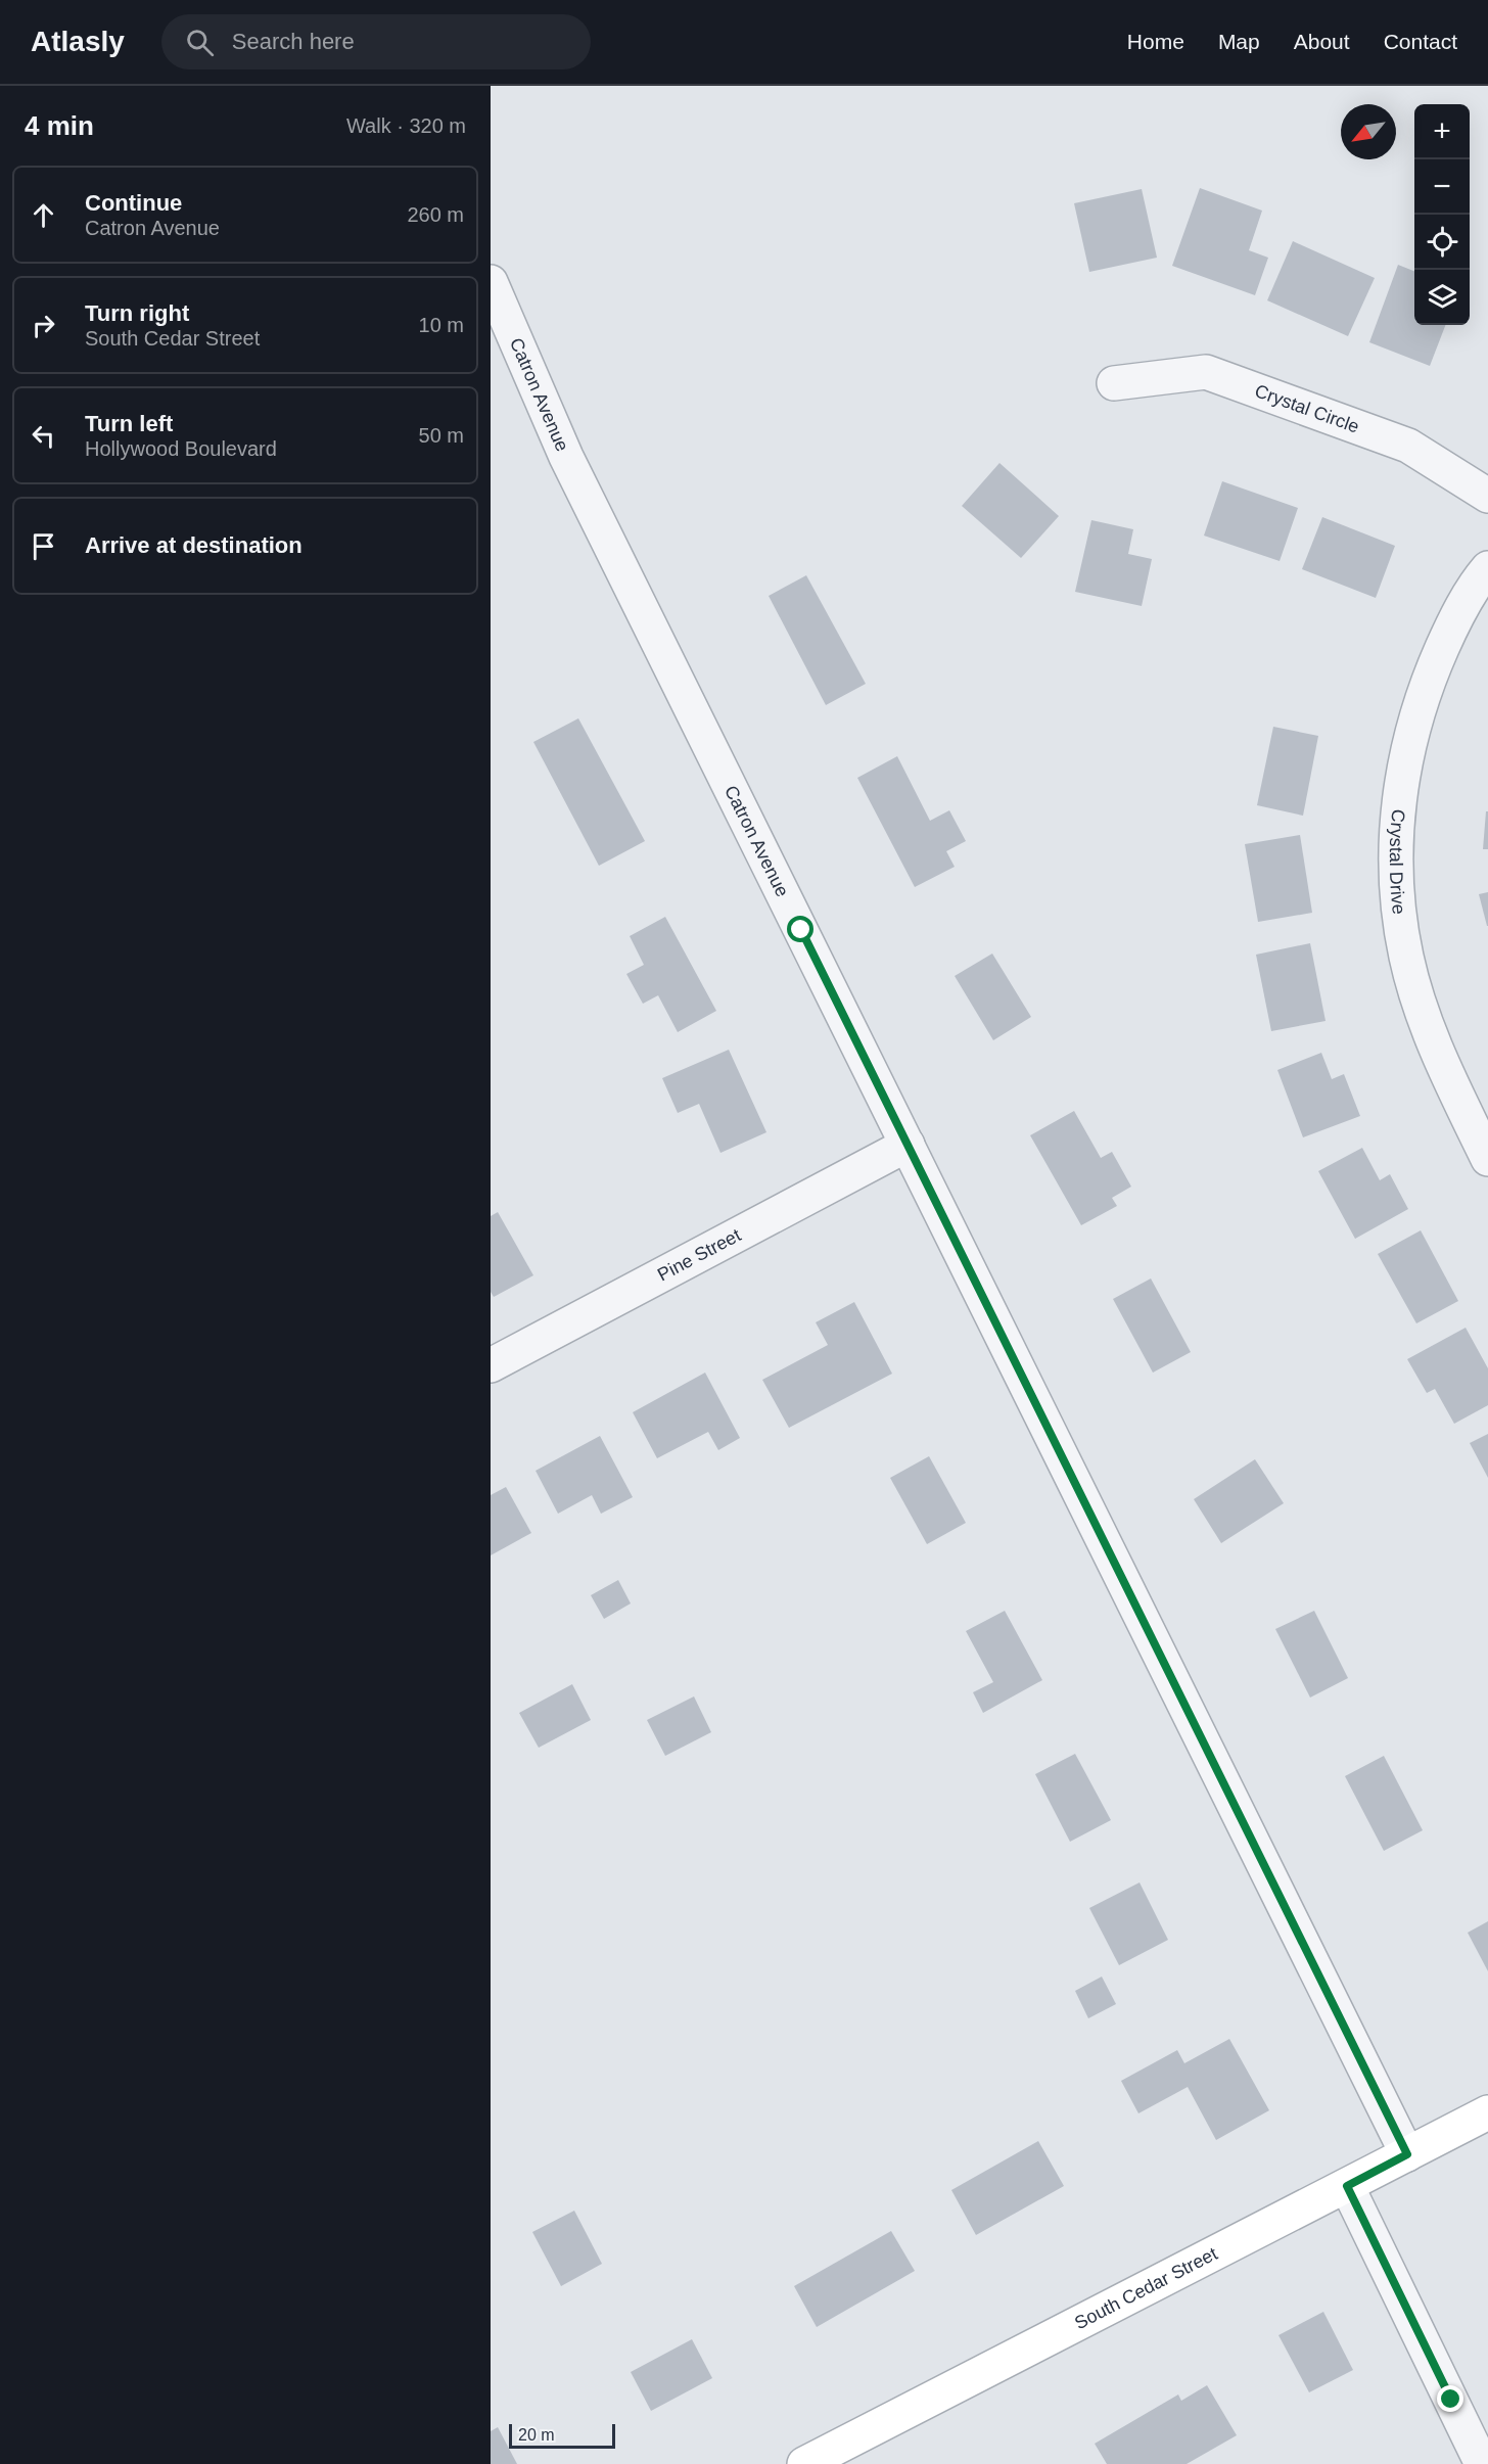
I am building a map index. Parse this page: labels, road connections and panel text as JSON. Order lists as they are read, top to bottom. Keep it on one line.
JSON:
{"streets":{"main road":["South Cedar Street"],"street":["Catron Avenue","Crystal Circle","Crystal Drive","Pine Street"]},"crossings":[["Catron Avenue","Pine Street"],["Catron Avenue","South Cedar Street"]],"scale_bar":"20 m","north":"bottom left","page":{"header":"Atlasly","search":"Search here","nav":["Home","Map","About","Contact"],"heading":["4 min","Walk · 320 m"],"map_buttons":["+","−"],"list":[["Continue","Catron Avenue","260 m"],["Turn right","South Cedar Street","10 m"],["Turn left","Hollywood Boulevard","50 m"],"Arrive at destination"],"scale":"20 m"}}
